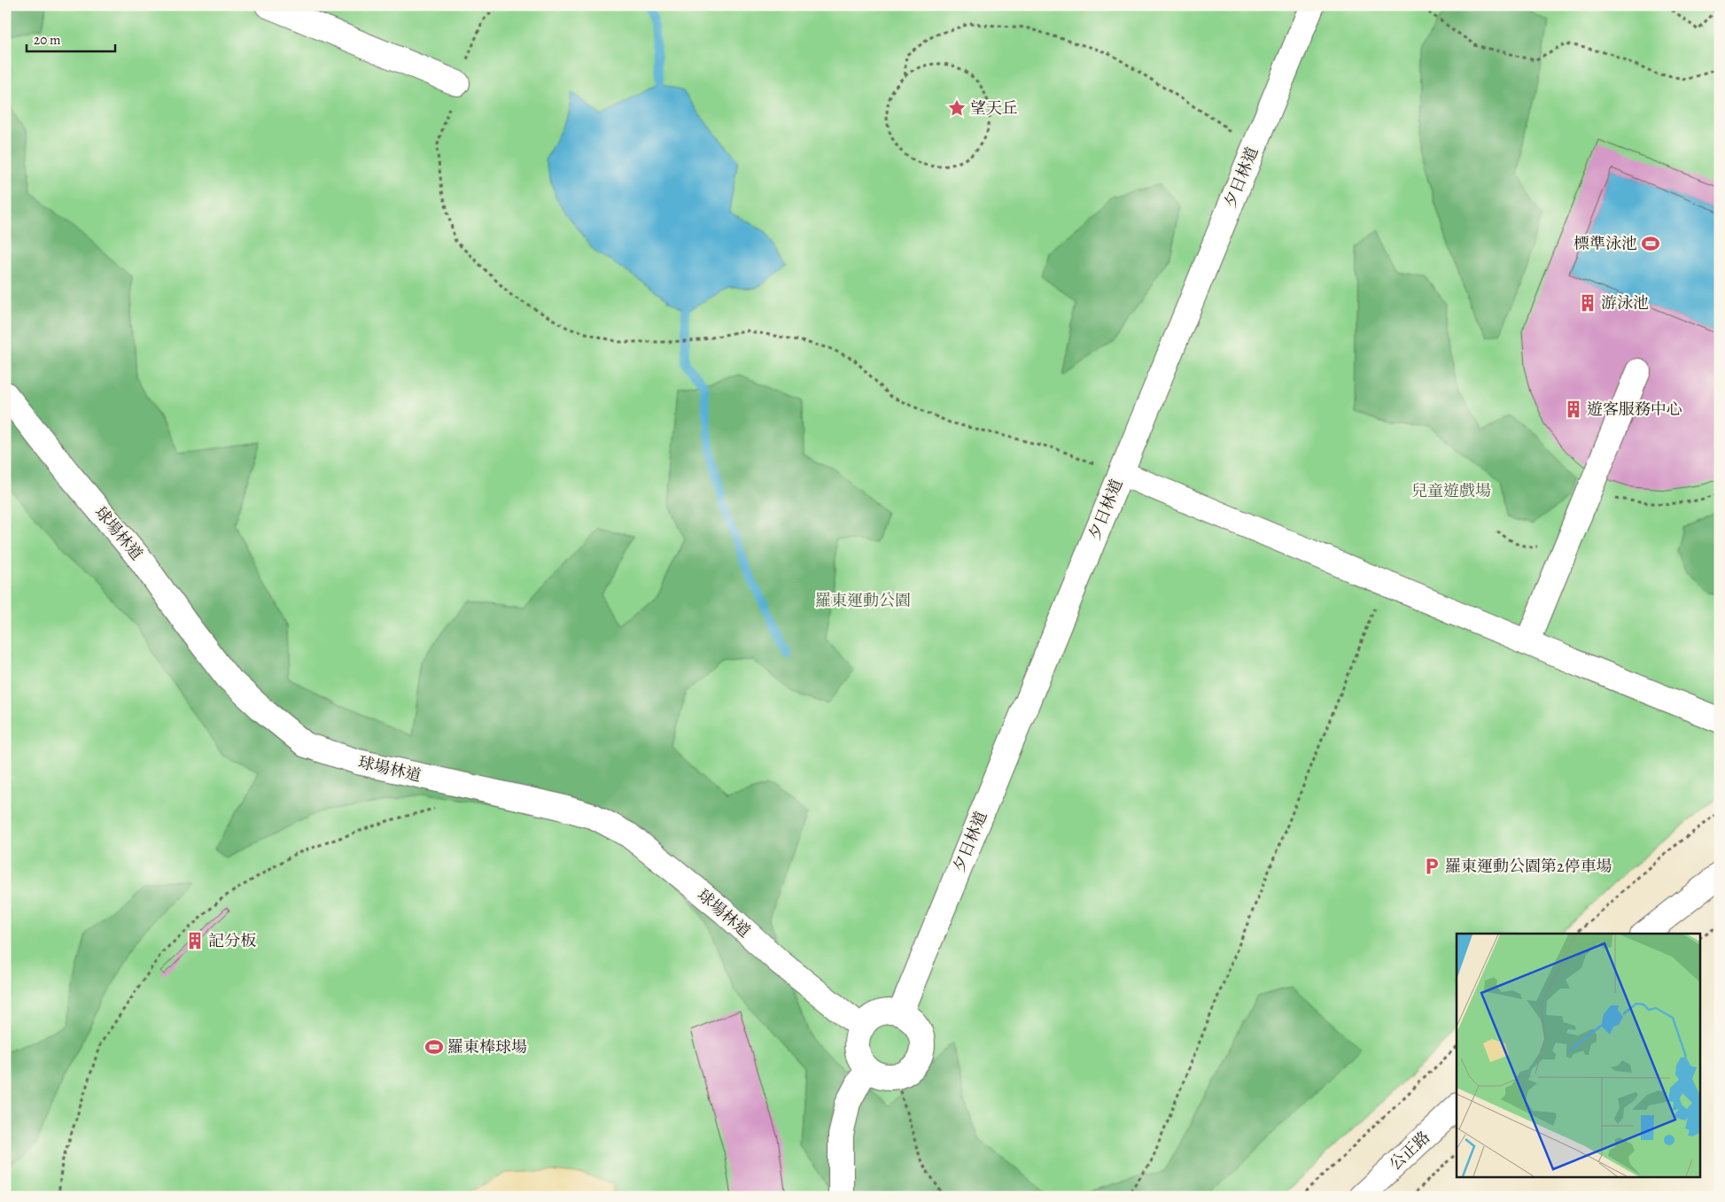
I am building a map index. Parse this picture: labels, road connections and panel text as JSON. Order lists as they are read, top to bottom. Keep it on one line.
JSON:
{"streets":{"street":["夕日林道","球場林道","公正路"]},"crossings":[["夕日林道","球場林道"]],"parks":["兒童遊戲場","羅東運動公園"],"places":{"place":["望天丘"],"sports":["標準泳池","羅東棒球場"],"building":["游泳池","遊客服務中心","記分板"],"parking":["羅東運動公園第2停車場"]},"scale_bar":"20 m"}
